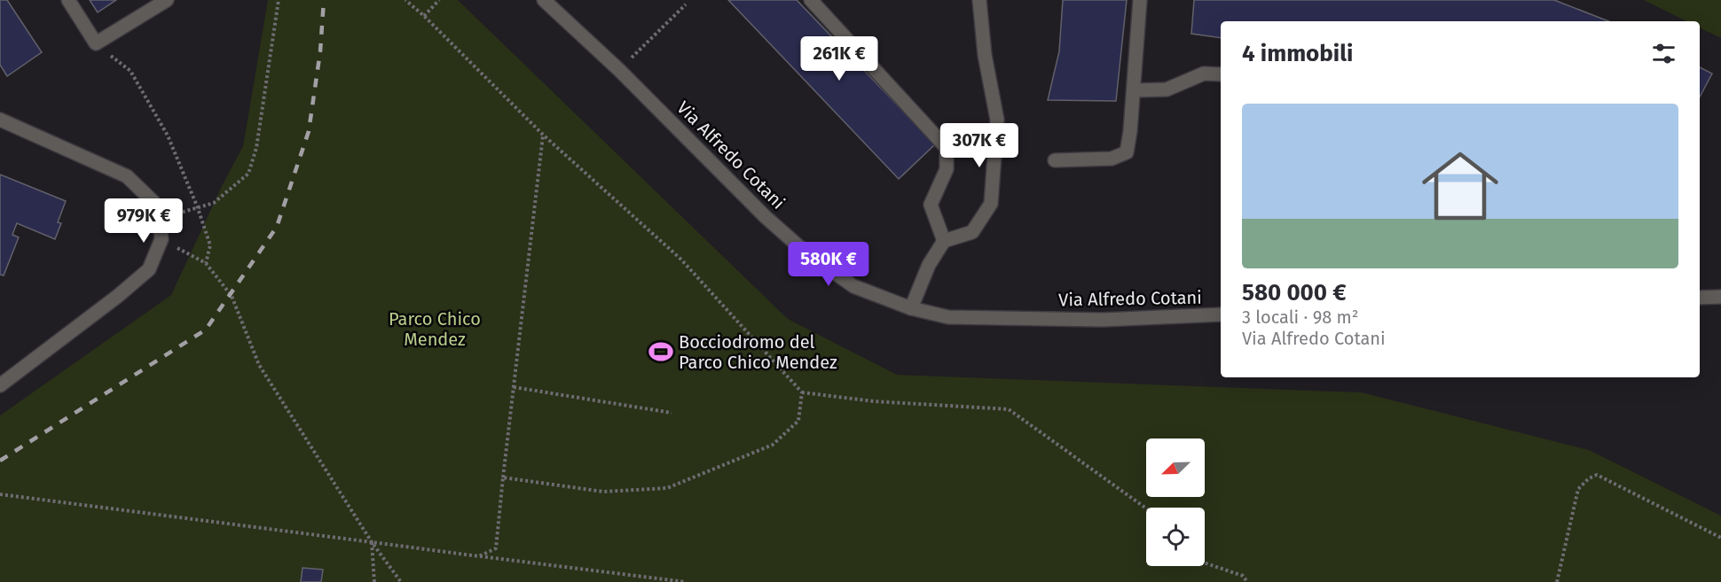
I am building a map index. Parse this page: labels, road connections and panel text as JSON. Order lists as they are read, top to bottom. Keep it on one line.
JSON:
{"streets":{"street":["Via Alfredo Cotani"]},"parks":["Parco Chico Mendez"],"places":{"sports":["Bocciodromo del Parco Chico Mendez"]},"north":"bottom left","page":{"heading":"4 immobili","price":["261K €","307K €","979K €","580K €"],"list":[{"name":"580 000 €","note":"3 locali · 98 m² · Via Alfredo Cotani"}]}}
